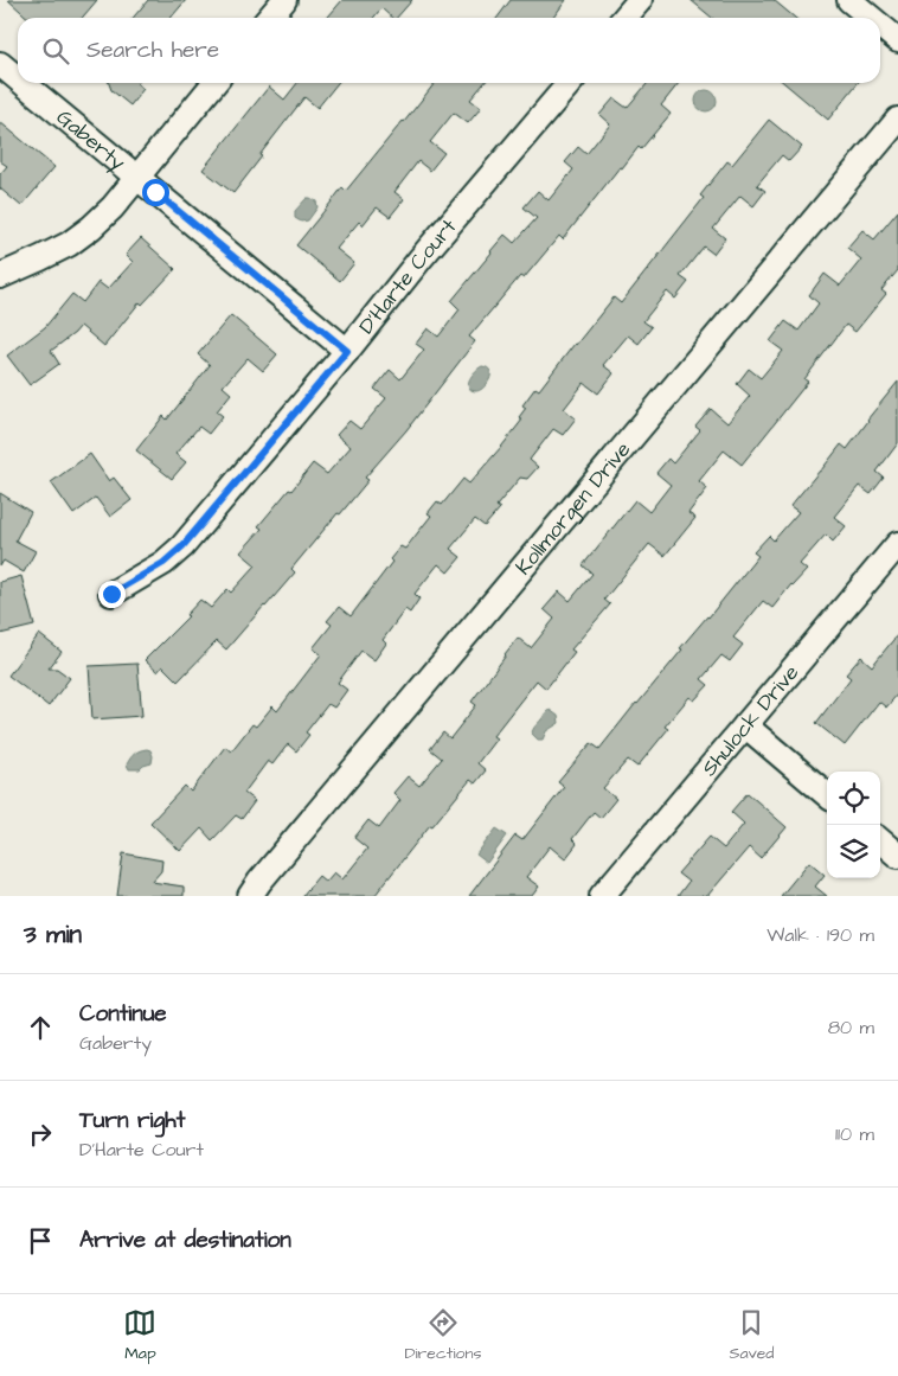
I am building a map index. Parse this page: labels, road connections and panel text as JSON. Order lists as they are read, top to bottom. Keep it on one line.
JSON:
{"streets":{"street":["Gaberty","D'Harte Court","Kollmorgen Drive","Shulock Drive"]},"crossings":[["Gaberty","D'Harte Court"]],"page":{"search":"Search here","heading":["3 min","Walk · 190 m"],"list":[["Continue","Gaberty","80 m"],["Turn right","D'Harte Court","110 m"],"Arrive at destination"],"nav":["Map","Directions","Saved"]}}
